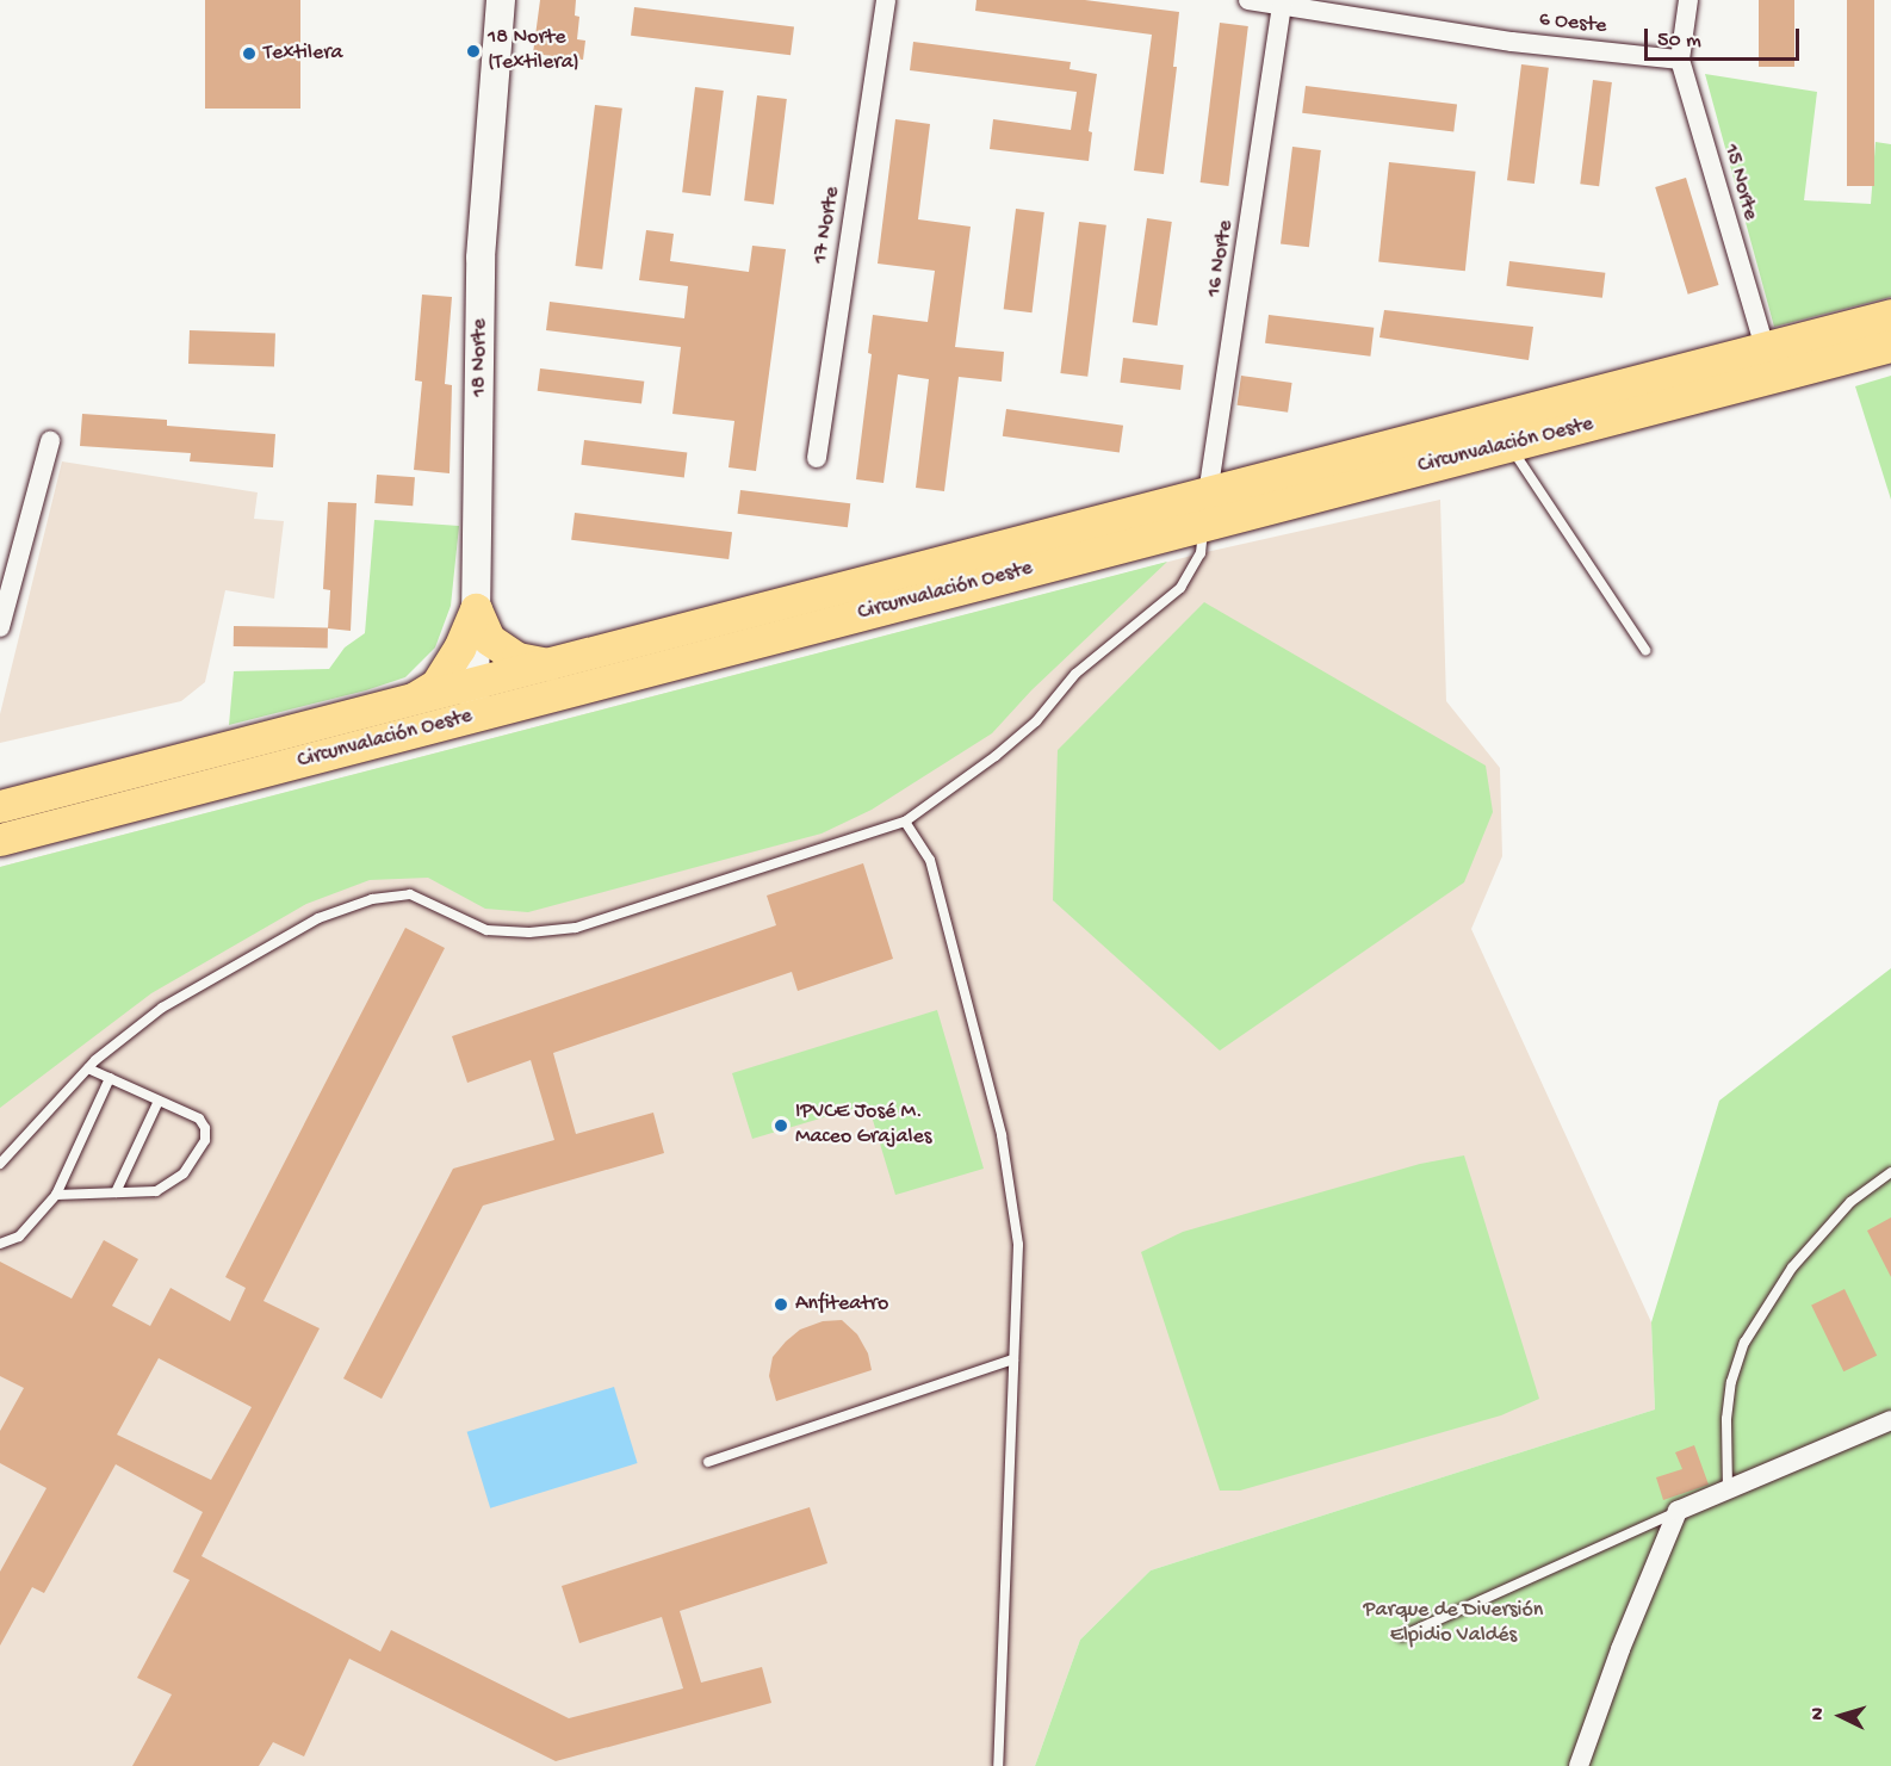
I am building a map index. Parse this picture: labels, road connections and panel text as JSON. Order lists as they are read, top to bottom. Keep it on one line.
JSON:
{"streets":{"main road":["18 Norte","Circunvalación Oeste"],"street":["6 Oeste","15 Norte","17 Norte","16 Norte"]},"crossings":[["6 Oeste","15 Norte"],["6 Oeste","16 Norte"],["15 Norte","Circunvalación Oeste"],["16 Norte","Circunvalación Oeste"],["18 Norte","Circunvalación Oeste"]],"parks":["Parque de Diversión Elpidio Valdés"],"places":["18 Norte (Textilera)","Textilera","IPVCE José M. Maceo Grajales","Anfiteatro"],"scale_bar":"50 m","north":"left"}
